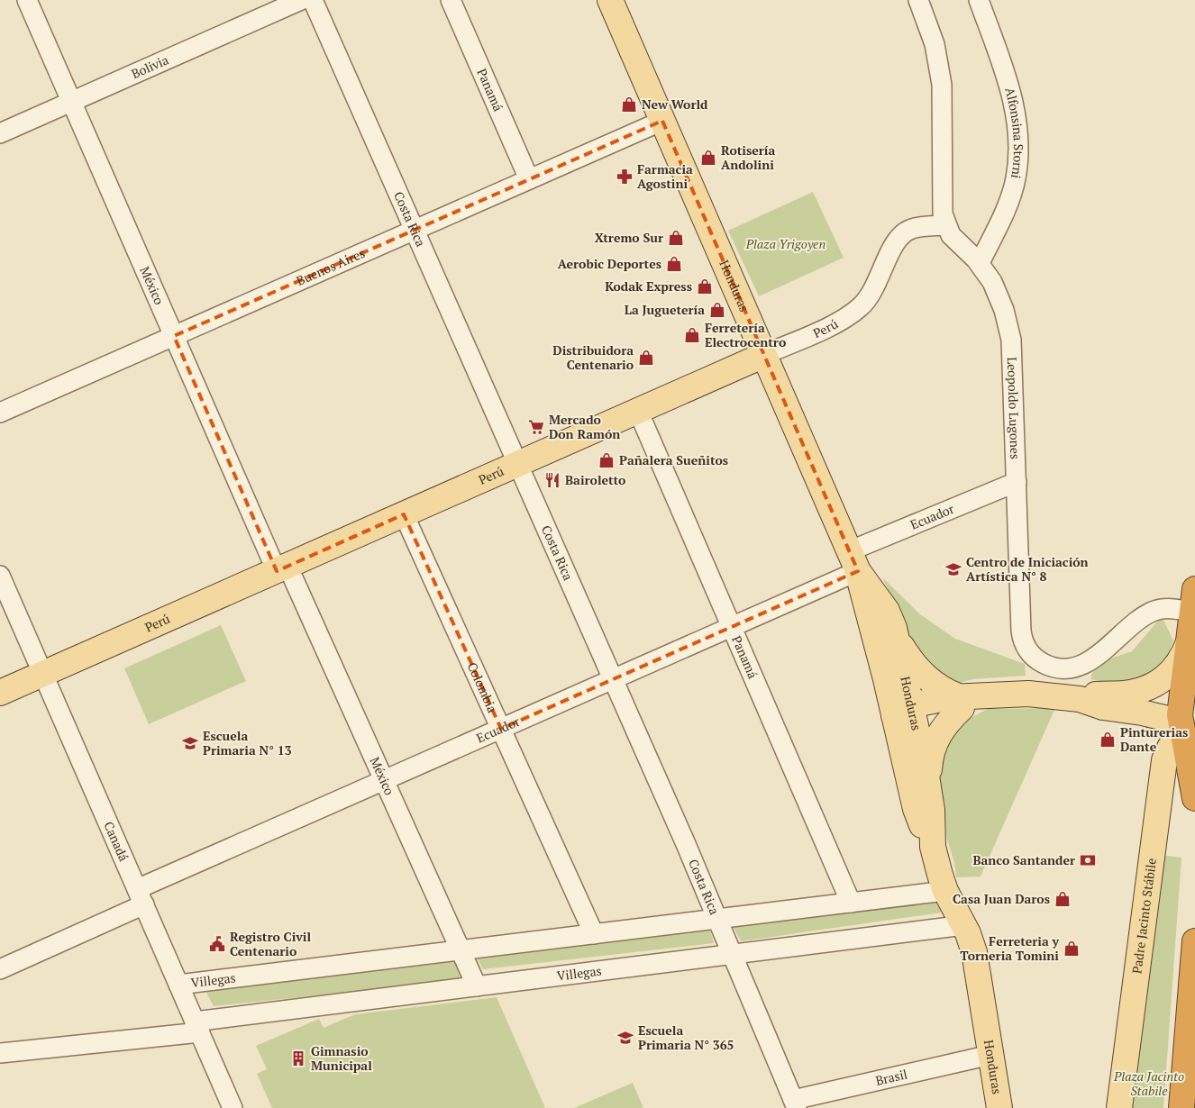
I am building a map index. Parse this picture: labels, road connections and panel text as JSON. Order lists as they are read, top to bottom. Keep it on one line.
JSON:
{"streets":{"main road":["Honduras","Perú","Padre Jacinto Stábile"],"street":["Bolivia","Panamá","Alfonsina Storni","Costa Rica","Buenos Aires","México","Leopoldo Lugones","Ecuador","Colombia","Canadá","Villegas","Brasil"]},"crossings":[["Bolivia","México"],["Panamá","Buenos Aires"],["Panamá","Perú"],["Panamá","Ecuador"],["Panamá","Villegas"],["Alfonsina Storni","Leopoldo Lugones"],["Costa Rica","Buenos Aires"],["Costa Rica","Perú"],["Costa Rica","Ecuador"],["Costa Rica","Villegas"],["Costa Rica","Brasil"],["Buenos Aires","México"],["Buenos Aires","Honduras"],["México","Perú"],["México","Ecuador"],["México","Villegas"],["Honduras","Perú"],["Honduras","Ecuador"],["Honduras","Villegas"],["Honduras","Brasil"],["Perú","Leopoldo Lugones"],["Perú","Colombia"],["Perú","Canadá"],["Leopoldo Lugones","Ecuador"],["Ecuador","Colombia"],["Ecuador","Canadá"],["Colombia","Villegas"],["Canadá","Villegas"]],"parks":["Plaza Yrigoyen","Plaza Jacinto Stabile"],"places":{"shop":["New World","Rotisería Andolini","Xtremo Sur","Aerobic Deportes","Kodak Express","La Juguetería","Ferretería Electrocentro","Distribuidora Centenario","Pañalera Sueñitos","Pinturerias Dante","Casa Juan Daros","Ferreteria y Torneria Tomini"],"pharmacy":["Farmacia Agostini"],"supermarket":["Mercado Don Ramón"],"restaurant":["Bairoletto"],"school or university":["Centro de Iniciación Artística N° 8","Escuela Primaria N° 13","Escuela Primaria N° 365"],"bank":["Banco Santander"],"public building":["Registro Civil Centenario"],"building":["Gimnasio Municipal"]}}
